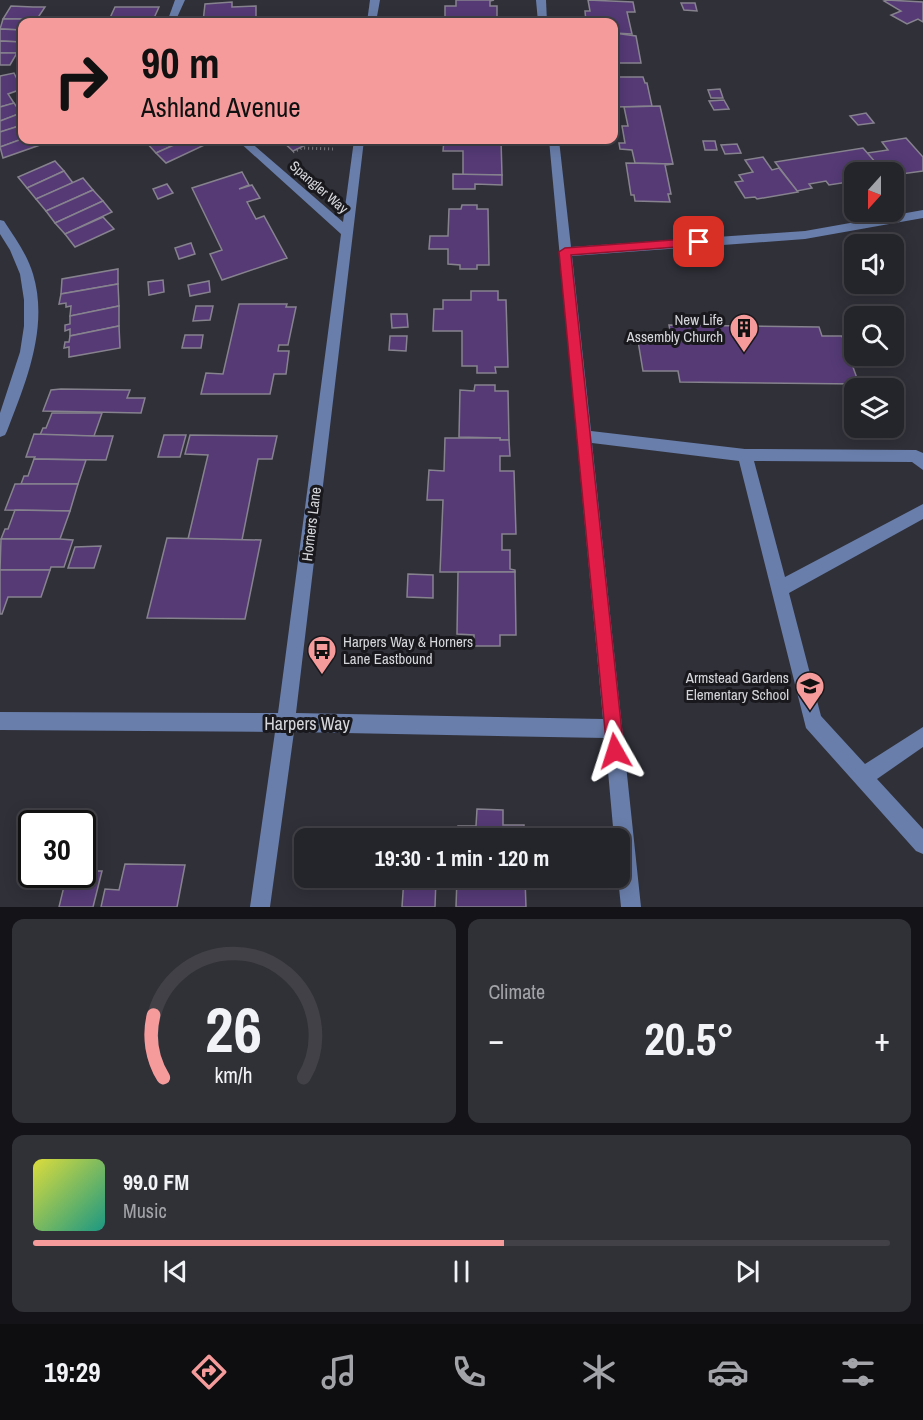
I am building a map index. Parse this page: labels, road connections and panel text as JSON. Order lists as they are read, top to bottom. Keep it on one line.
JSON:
{"streets":{"street":["Spangler Way","Horners Lane","Harpers Way"]},"crossings":[["Spangler Way","Horners Lane"],["Horners Lane","Harpers Way"]],"places":{"building":["New Life Assembly Church"],"bus stop":["Harpers Way & Horners Lane Eastbound"],"school or university":["Armstead Gardens Elementary School"]},"north":"bottom","page":{"turn":["90 m","Ashland Avenue"],"limit":"30","trip":"19:30 · 1 min · 120 m","tile":"Climate","heat":["−","20.5°","+"],"song":["99.0 FM","Music"],"tabs":"19:29","gauge":["26","km/h"]}}
